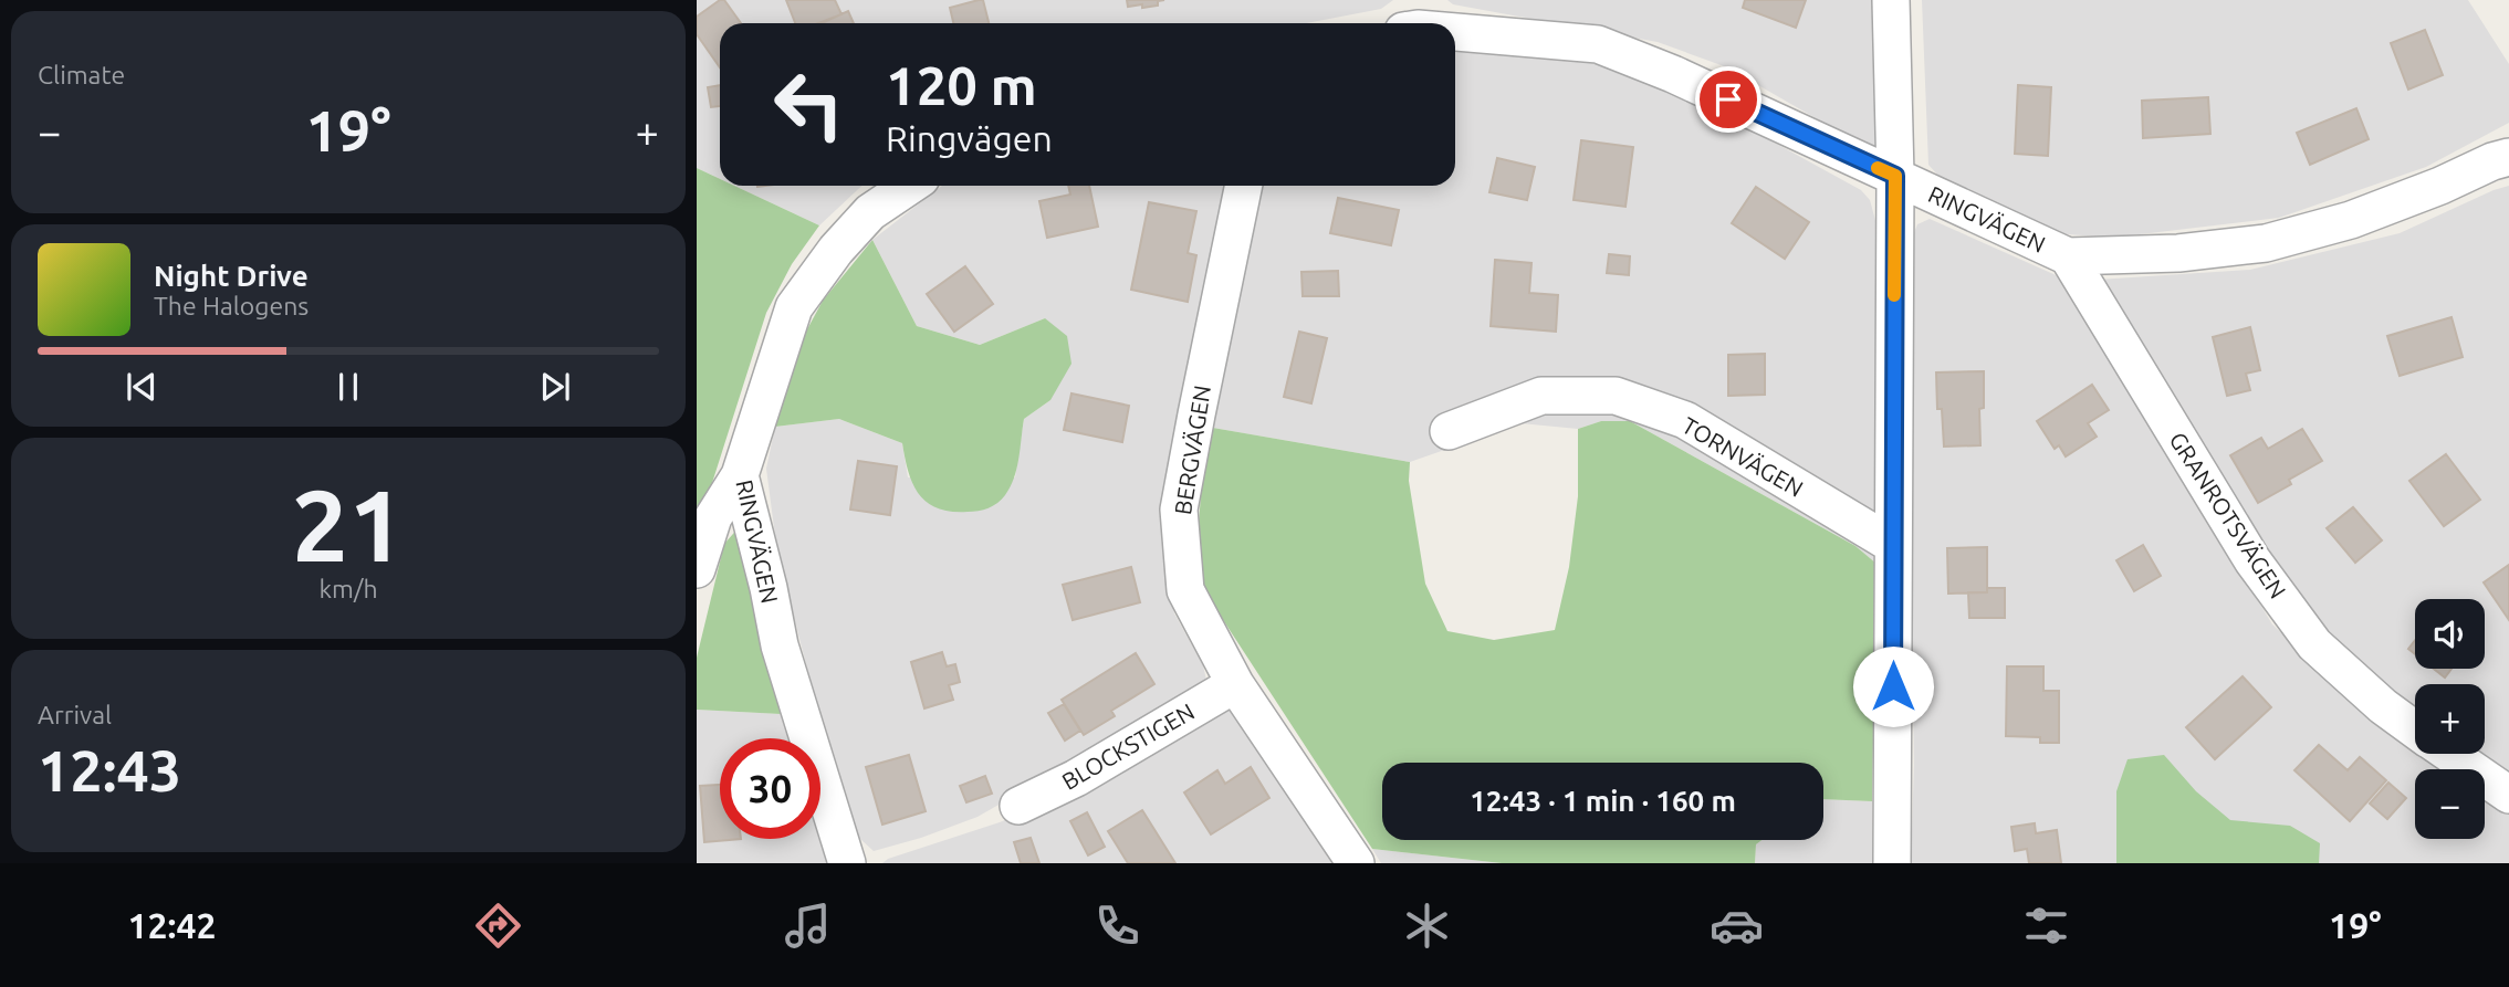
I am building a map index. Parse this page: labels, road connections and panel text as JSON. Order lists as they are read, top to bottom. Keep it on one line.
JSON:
{"streets":{"street":["RINGVÄGEN","BERGVÄGEN","TORNVÄGEN","GRANROTSVÄGEN","BLOCKSTIGEN"]},"crossings":[["RINGVÄGEN","GRANROTSVÄGEN"],["BERGVÄGEN","BLOCKSTIGEN"]],"page":{"tile":["Climate",["21","km/h"],["Arrival","12:43"]],"turn":["120 m","Ringvägen"],"heat":["−","19°","+"],"song":["Night Drive","The Halogens"],"map_buttons":["+","−"],"limit":"30","trip":"12:43 · 1 min · 160 m","tabs":["12:42","19°"]}}
